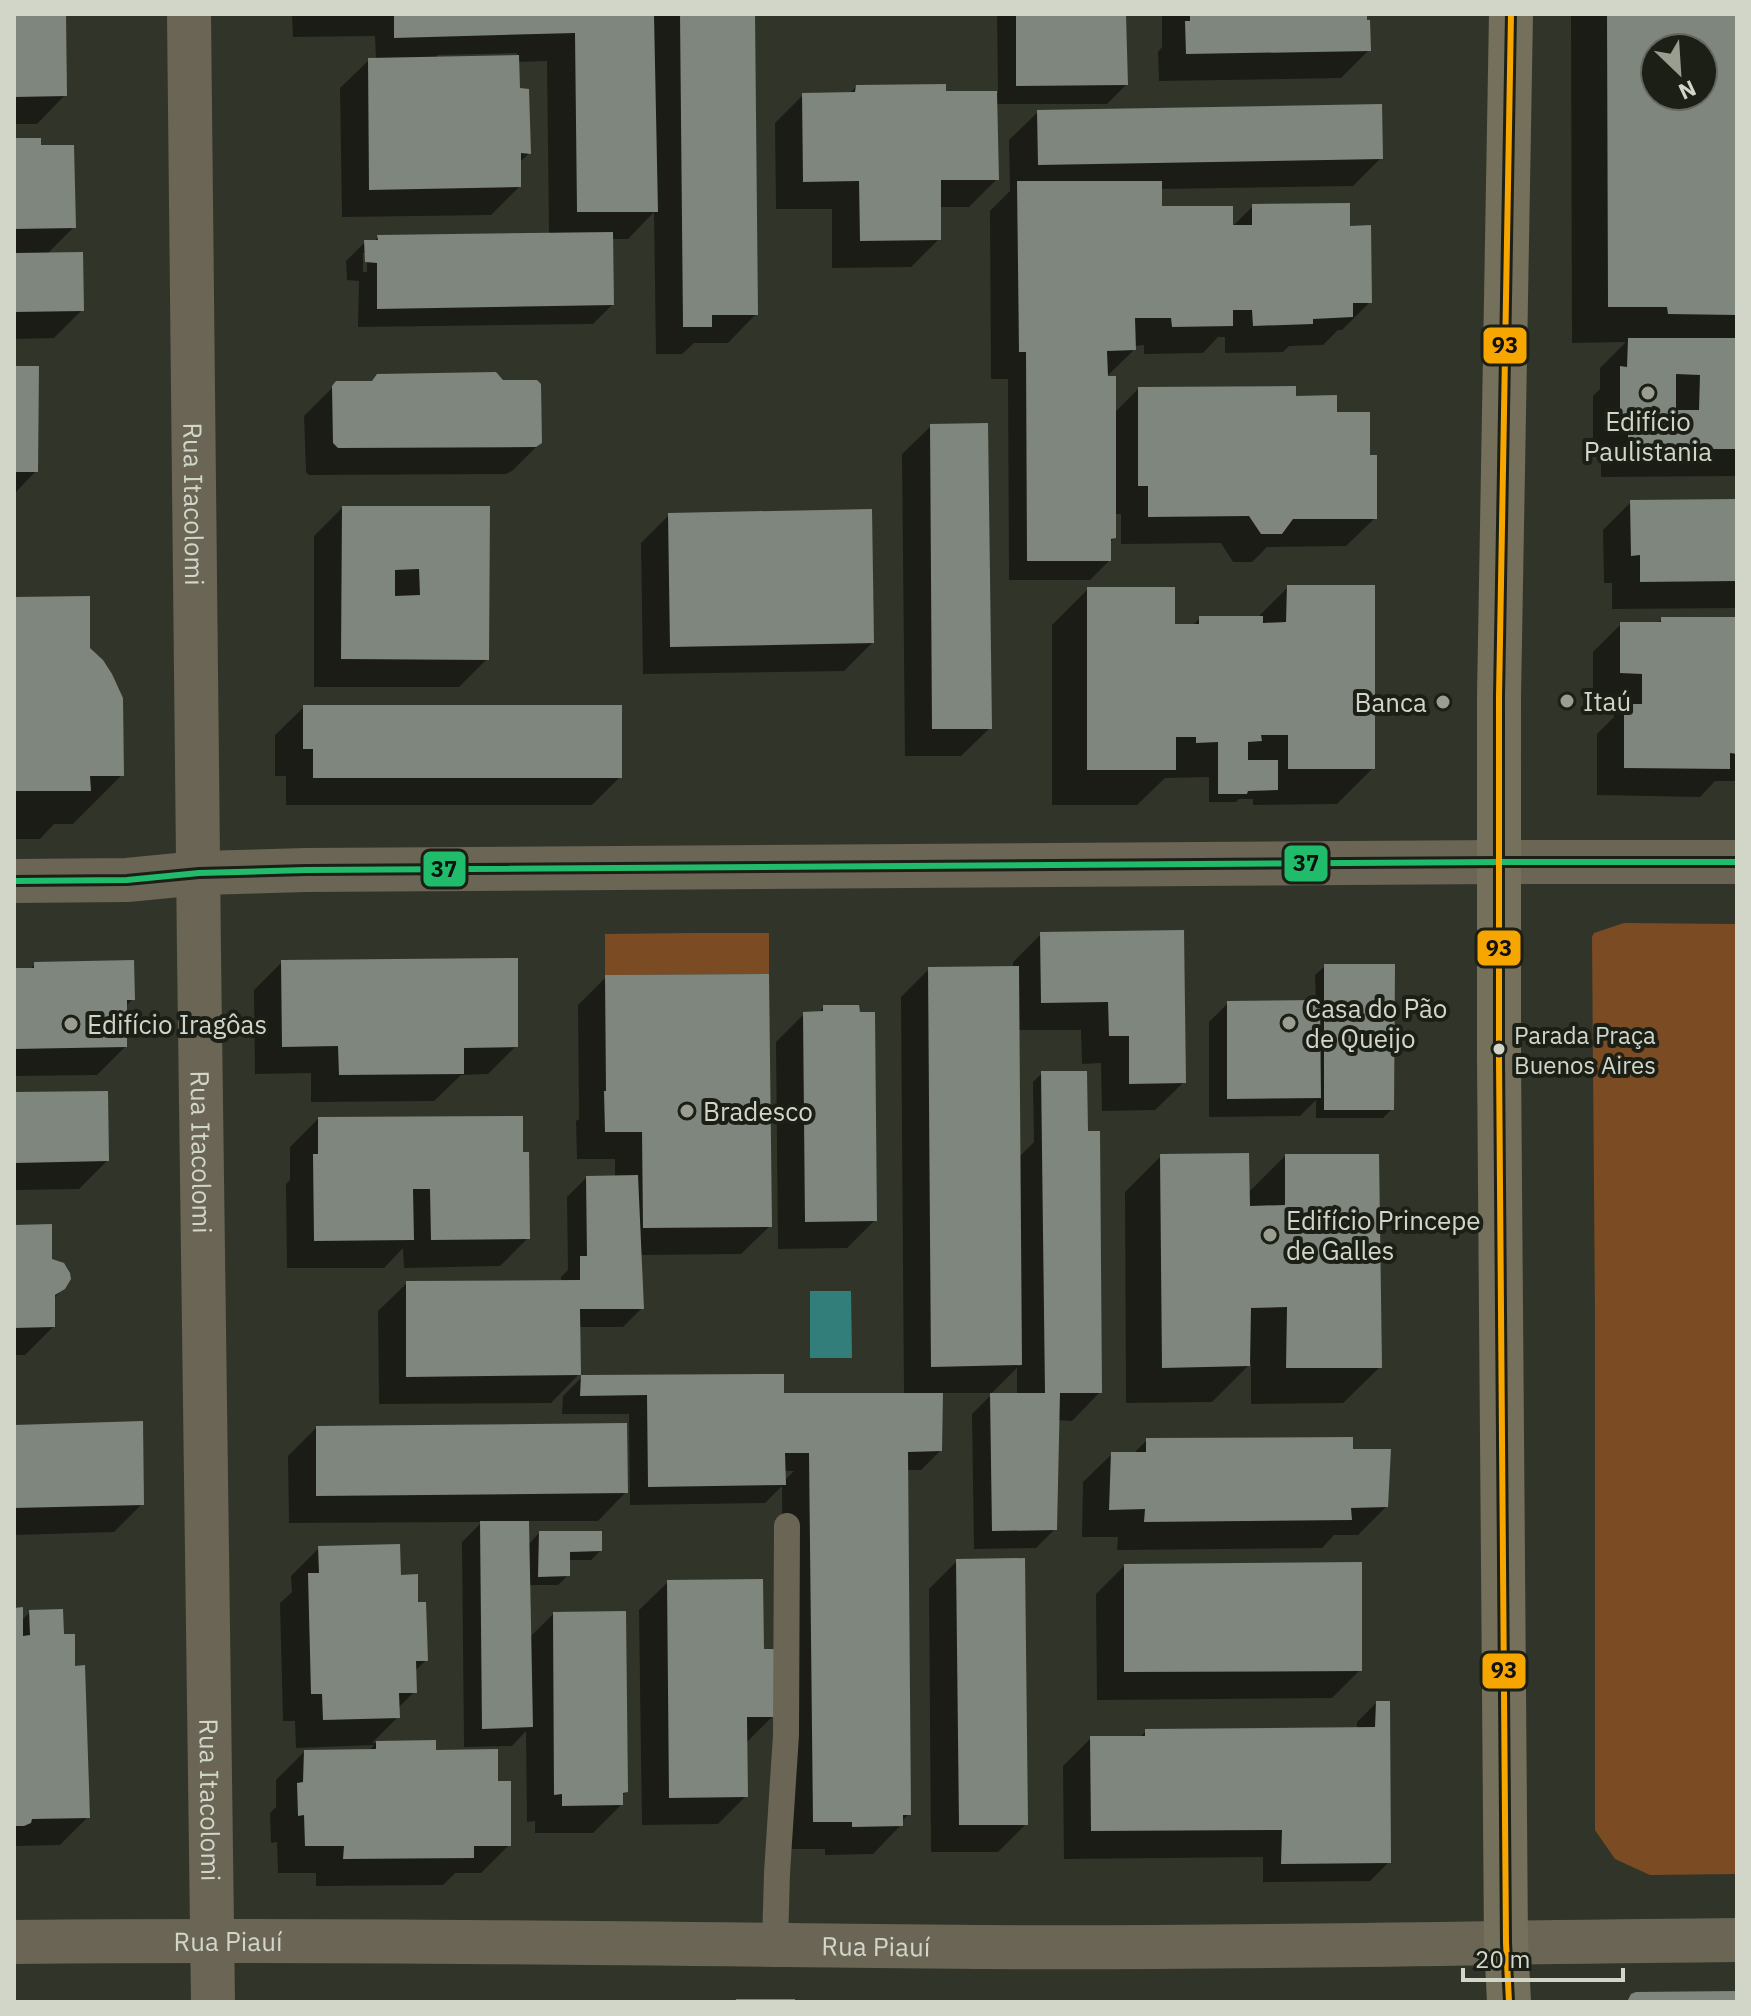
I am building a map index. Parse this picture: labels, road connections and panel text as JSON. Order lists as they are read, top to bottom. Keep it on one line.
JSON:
{"streets":{"street":["Rua Itacolomi","Rua Piauí"]},"crossings":[["Rua Itacolomi","Rua Piauí"]],"places":["Edifício Paulistania","Itaú","Banca","Casa do Pão de Queijo","Edifício Iragôas","Parada Praça Buenos Aires","Bradesco","Edifício Princepe de Galles"],"lines":["transit line 93","transit line 37"],"scale_bar":"20 m","north":"bottom right"}
